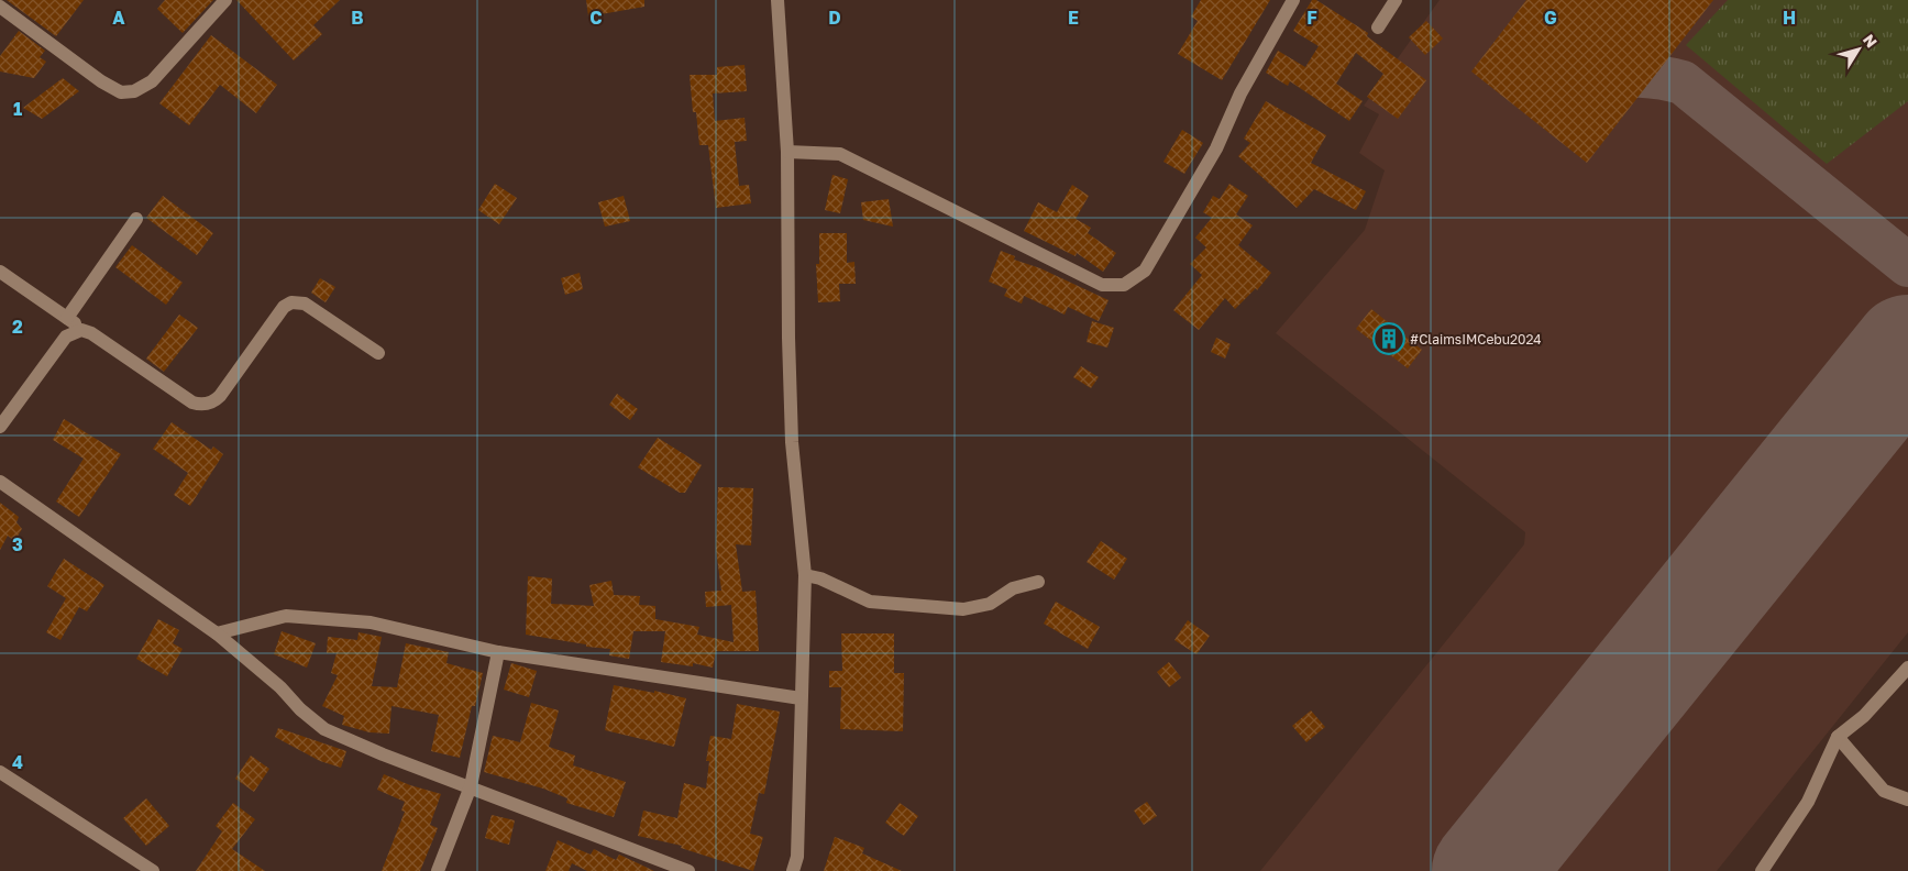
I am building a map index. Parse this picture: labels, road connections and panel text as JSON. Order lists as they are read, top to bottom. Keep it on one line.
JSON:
{"places":{"building":["#ClaimsIMCebu2024"]},"north":"top right","grid":{"columns":["A","B","C","D","E","F","G","H"],"rows":["1","2","3","4"]}}
